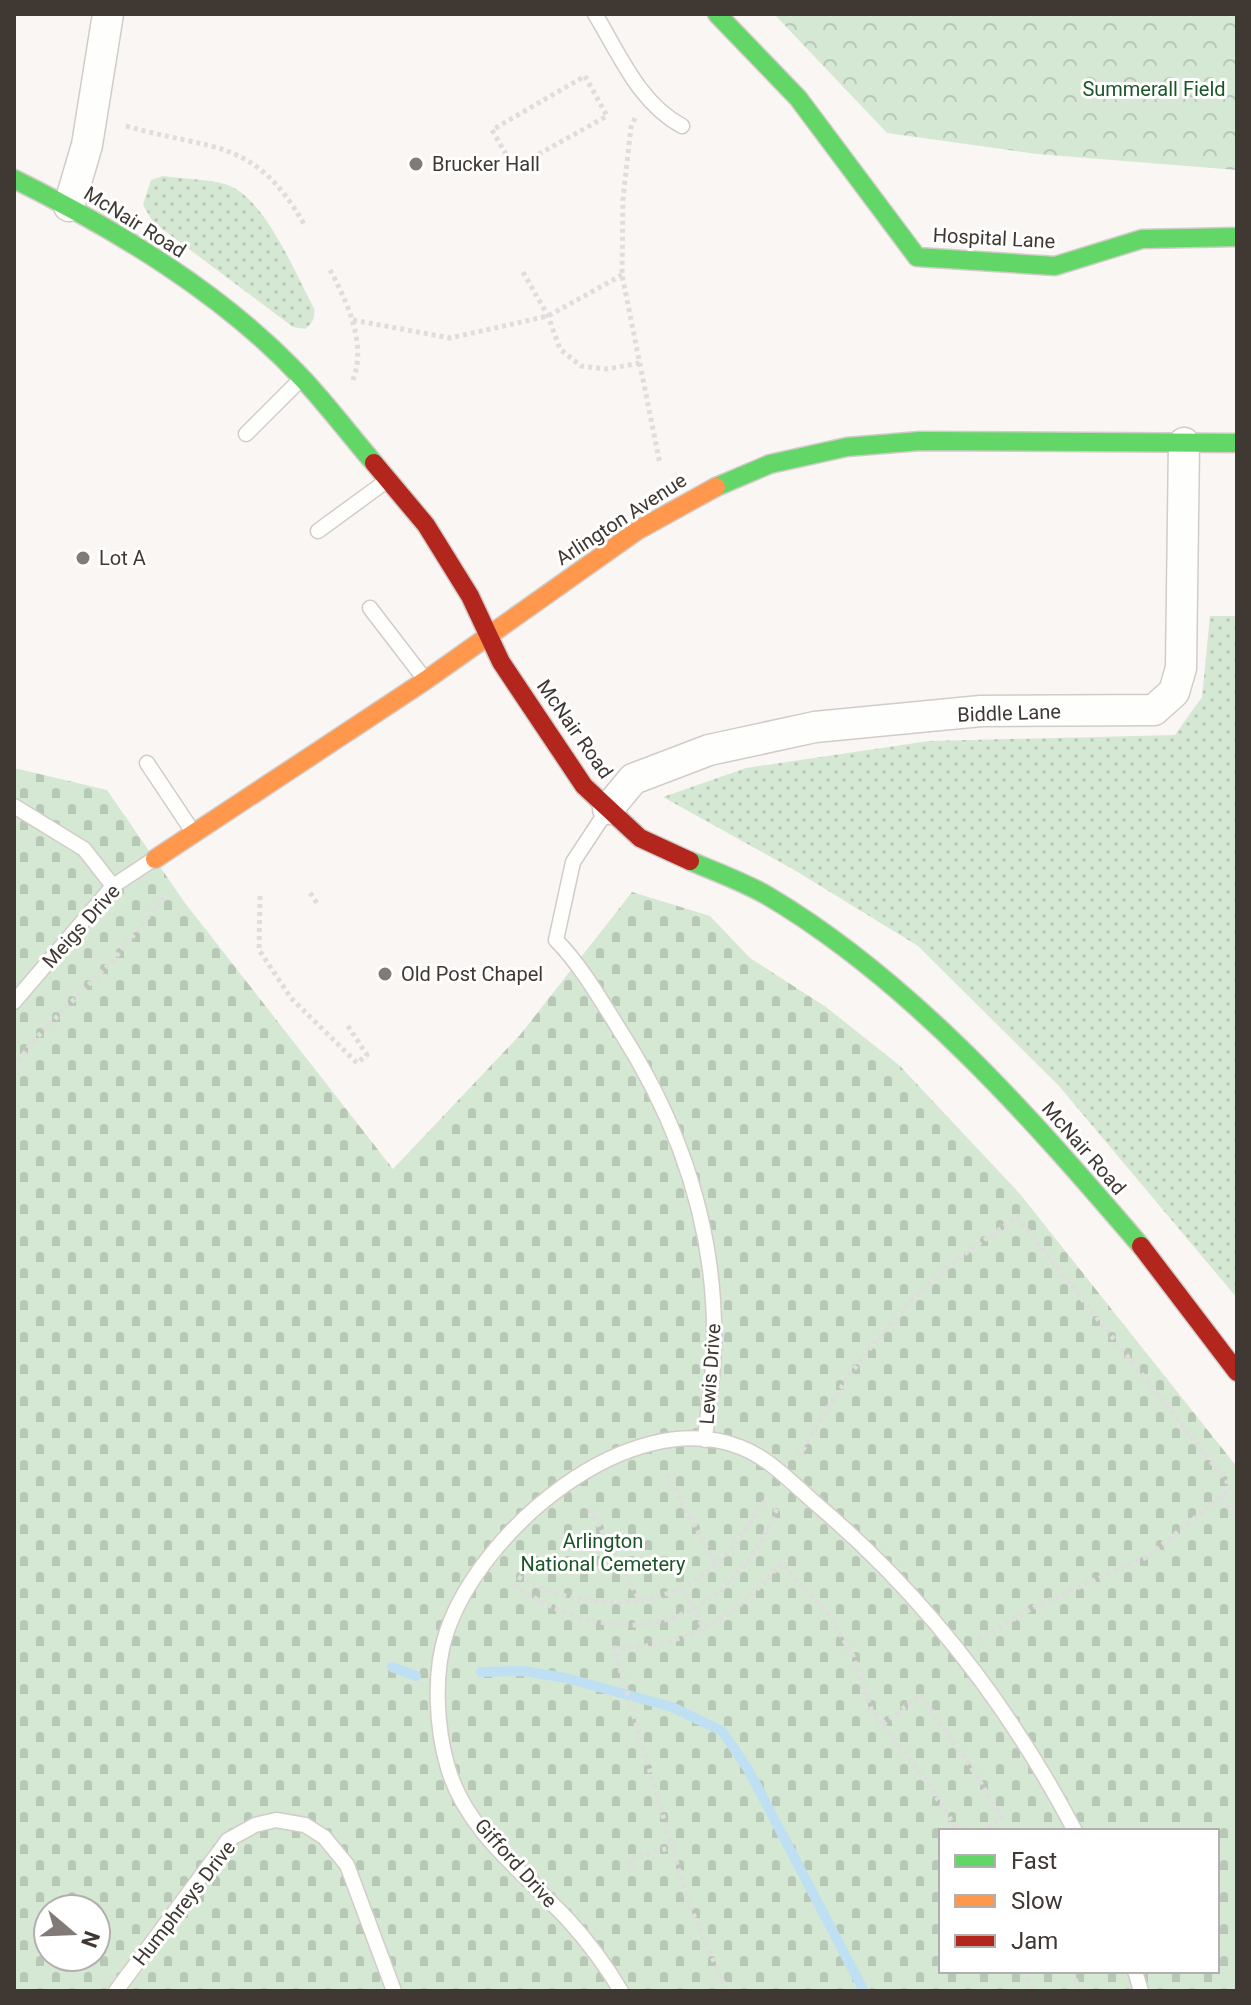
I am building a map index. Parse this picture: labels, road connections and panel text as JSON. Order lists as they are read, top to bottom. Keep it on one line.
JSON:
{"streets":{"street":["McNair Road","Hospital Lane","Arlington Avenue","Biddle Lane"],"lane":["Meigs Drive","Lewis Drive","Gifford Drive","Humphreys Drive"]},"crossings":[["McNair Road","Arlington Avenue"],["McNair Road","Biddle Lane"],["McNair Road","Lewis Drive"],["Arlington Avenue","Biddle Lane"],["Arlington Avenue","Meigs Drive"],["Biddle Lane","Lewis Drive"],["Lewis Drive","Gifford Drive"]],"parks":["Summerall Field","Arlington National Cemetery"],"places":["Brucker Hall","Lot A","Old Post Chapel"],"legend":["Fast","Slow","Jam"],"north":"right"}
